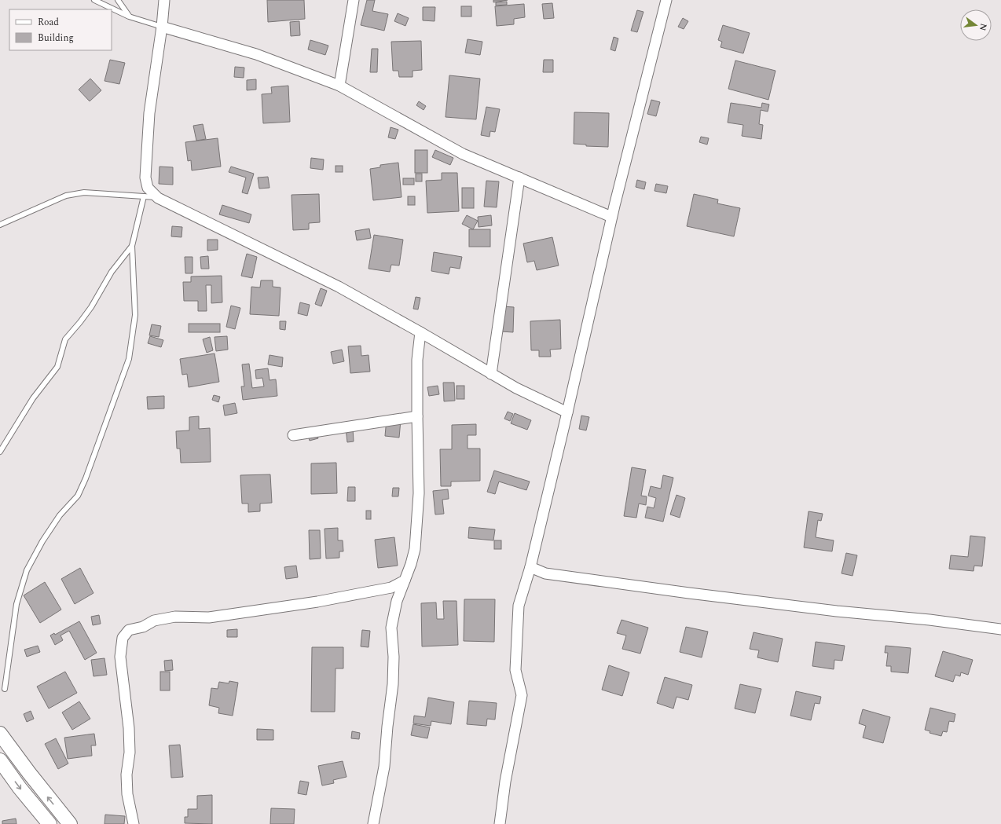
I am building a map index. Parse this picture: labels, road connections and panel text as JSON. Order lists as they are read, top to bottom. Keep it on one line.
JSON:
{"legend":["Road","Building"],"north":"right"}
